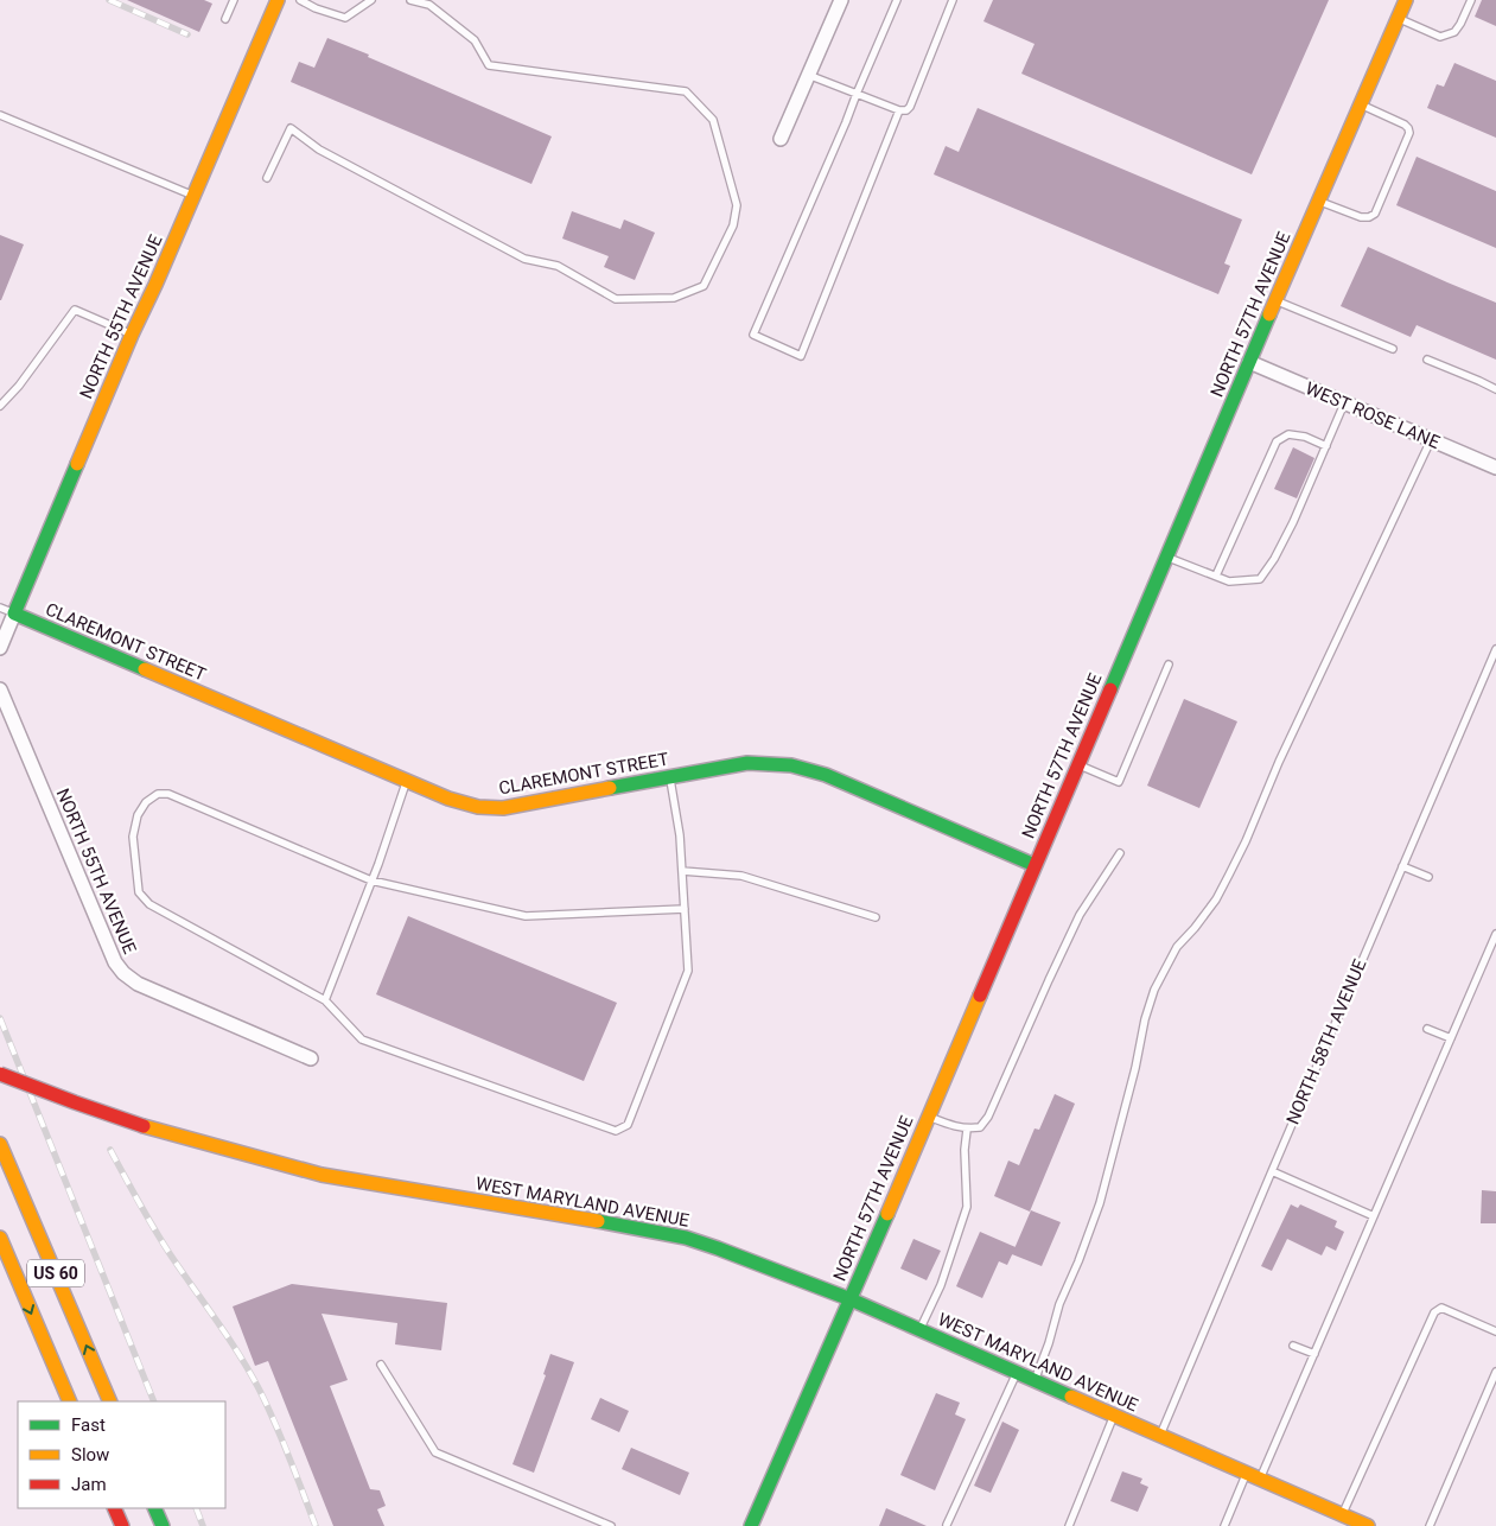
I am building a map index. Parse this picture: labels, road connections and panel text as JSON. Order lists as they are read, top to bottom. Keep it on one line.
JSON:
{"streets":{"main road":["NORTH 57TH AVENUE","NORTH 55TH AVENUE","CLAREMONT STREET","WEST MARYLAND AVENUE","US 60"],"street":["WEST ROSE LANE"],"lane":["NORTH 58TH AVENUE"]},"crossings":[["NORTH 57TH AVENUE","WEST ROSE LANE"],["NORTH 57TH AVENUE","CLAREMONT STREET"],["NORTH 57TH AVENUE","WEST MARYLAND AVENUE"],["NORTH 55TH AVENUE","CLAREMONT STREET"],["NORTH 58TH AVENUE","WEST MARYLAND AVENUE"]],"legend":["Fast","Slow","Jam"]}
